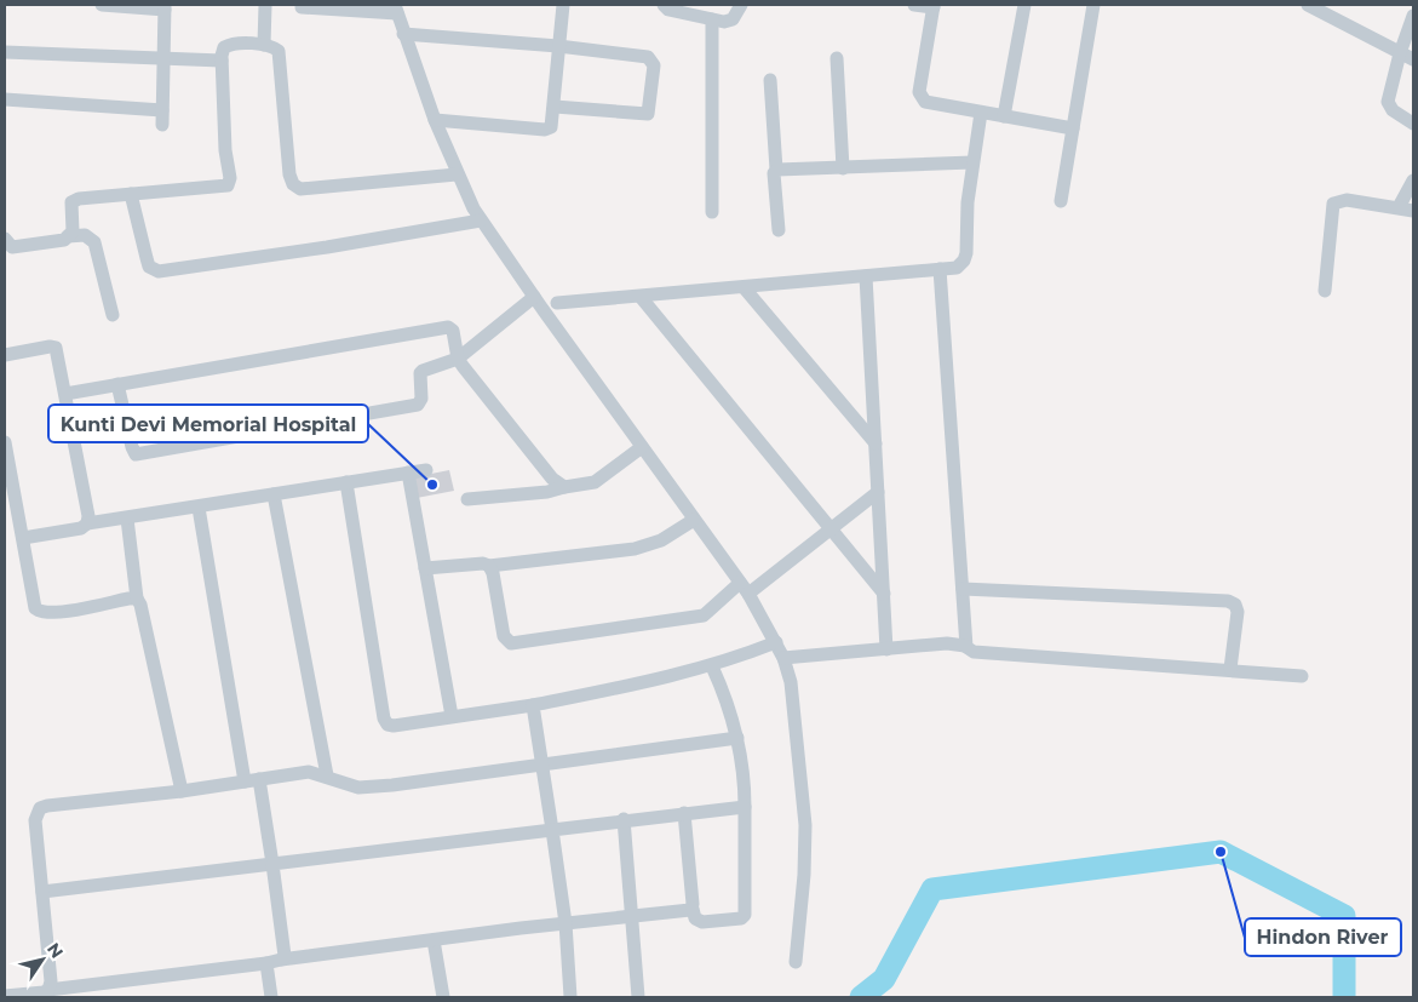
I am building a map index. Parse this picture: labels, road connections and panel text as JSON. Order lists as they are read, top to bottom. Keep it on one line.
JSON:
{"places":["Kunti Devi Memorial Hospital","Hindon River"],"north":"top right"}
